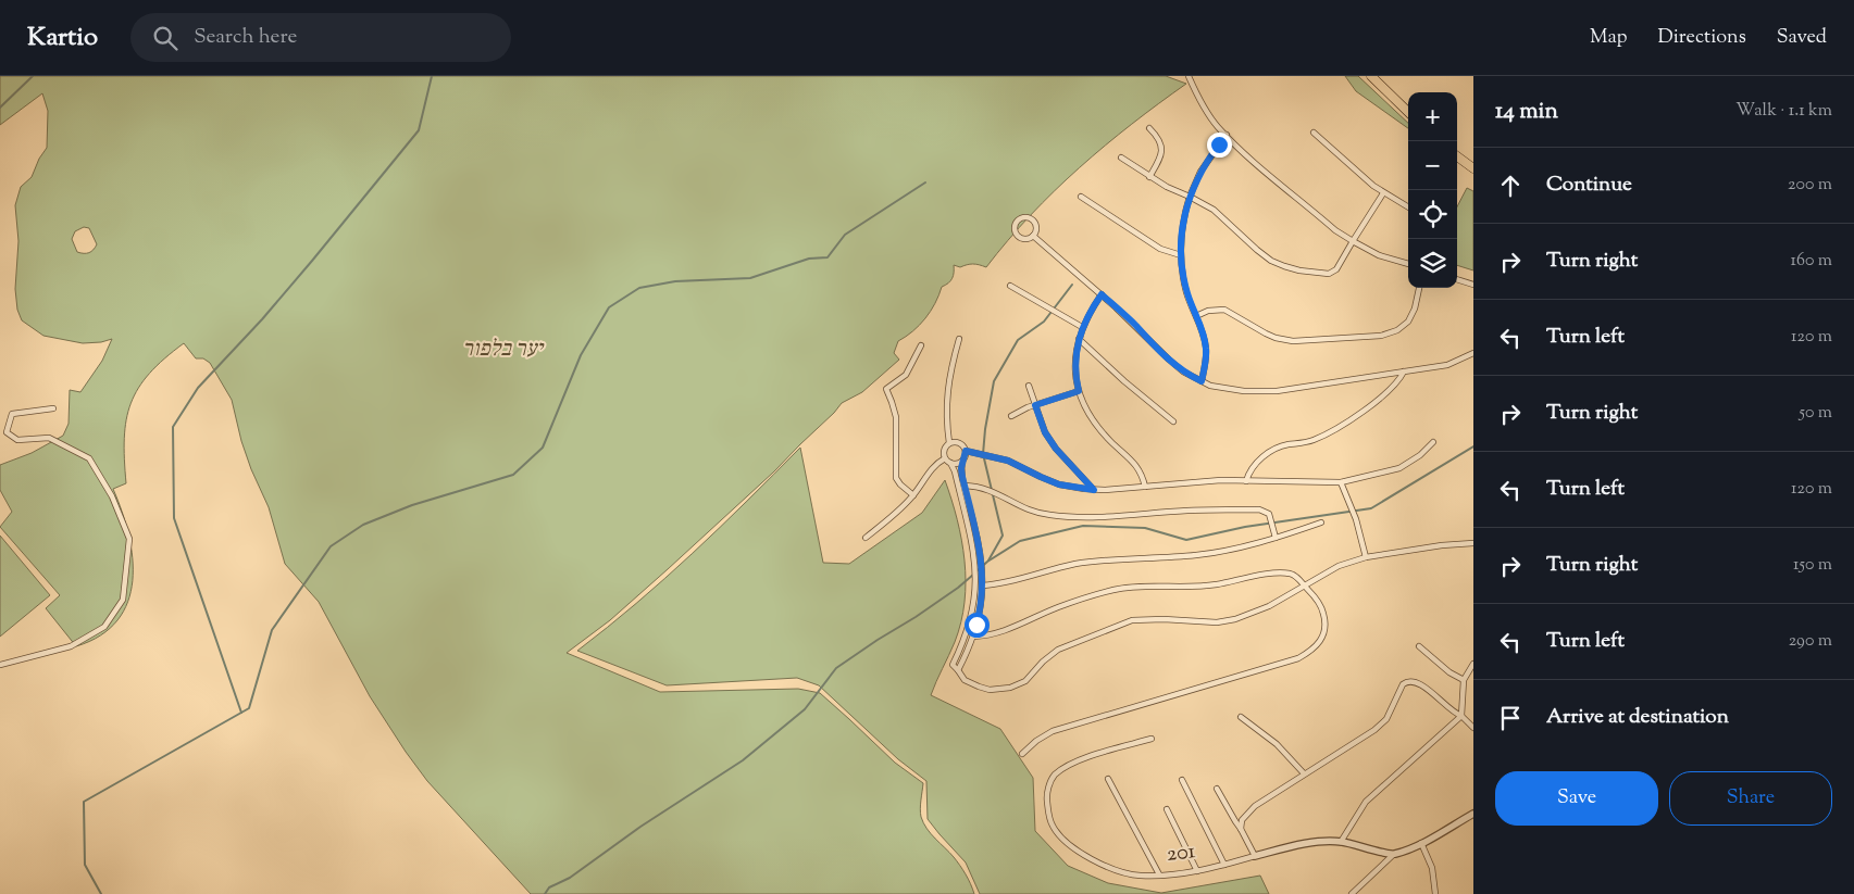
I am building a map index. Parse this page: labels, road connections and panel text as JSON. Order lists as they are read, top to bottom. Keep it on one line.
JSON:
{"streets":{"street":["201"]},"parks":["יער בלפור"],"page":{"header":"Kartio","search":"Search here","nav":["Map","Directions","Saved"],"heading":["14 min","Walk · 1.1 km"],"map_buttons":["+","−"],"list":[["Continue","200 m"],["Turn right","160 m"],["Turn left","120 m"],["Turn right","50 m"],["Turn left","120 m"],["Turn right","150 m"],["Turn left","290 m"],"Arrive at destination"],"buttons":["Save","Share"]}}
